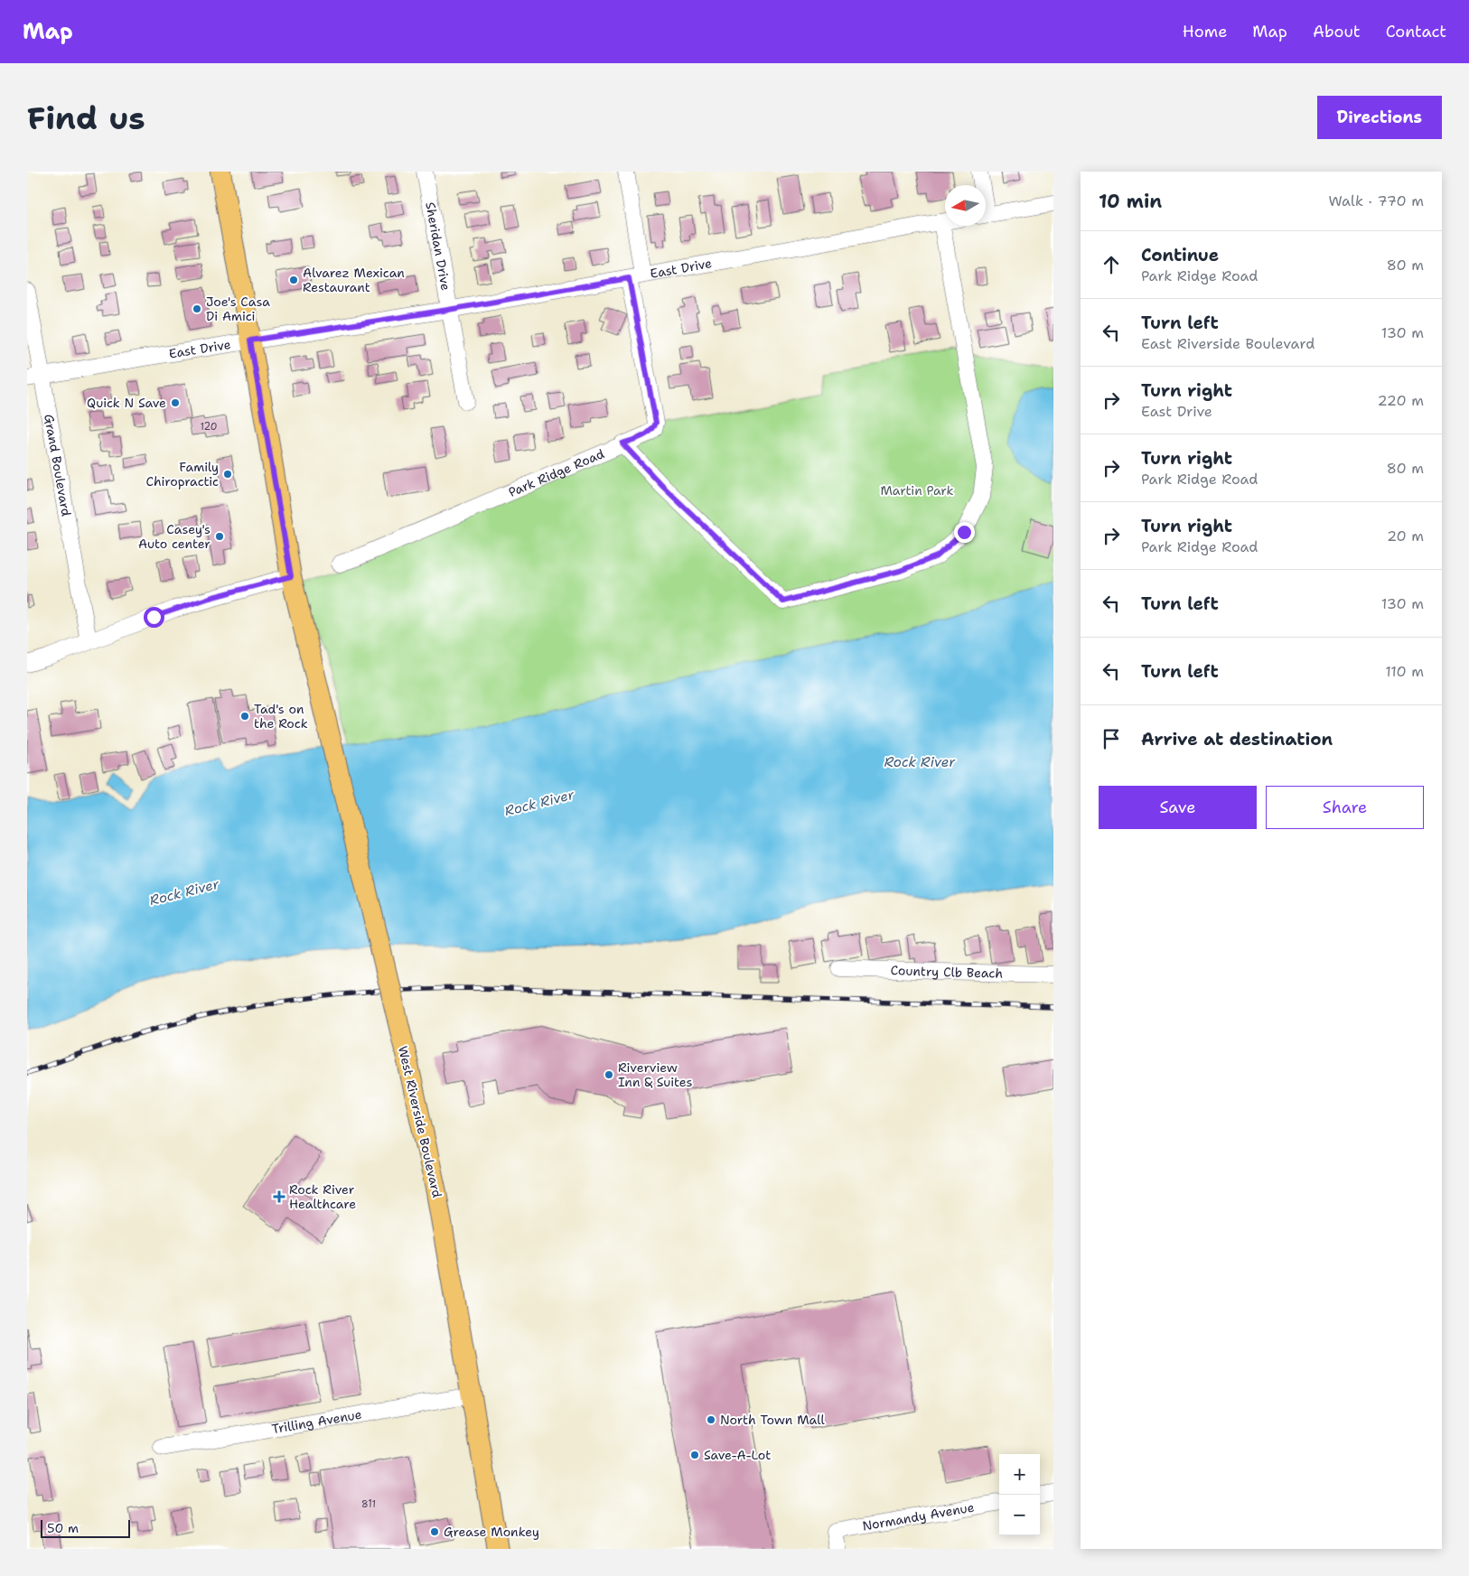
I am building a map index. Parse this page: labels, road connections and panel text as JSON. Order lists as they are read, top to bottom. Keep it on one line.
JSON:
{"streets":{"main road":["West Riverside Boulevard"],"street":["Sheridan Drive","East Drive","Grand Boulevard","Park Ridge Road","Country Clb Beach","Trilling Avenue","Normandy Avenue"]},"crossings":[["Sheridan Drive","East Drive"],["East Drive","Grand Boulevard"],["East Drive","Park Ridge Road"],["East Drive","West Riverside Boulevard"],["West Riverside Boulevard","Trilling Avenue"]],"water":["Rock River"],"parks":["Martin Park"],"places":{"other":["Alvarez Mexican Restaurant","Joe's Casa Di Amici","Quick N Save","Family Chiropractic","Casey's Auto center","Tad's on the Rock","Riverview Inn & Suites","North Town Mall","Save-A-Lot","Grease Monkey"],"health":["Rock River Healthcare"]},"house_numbers":["120","811"],"scale_bar":"50 m","north":"left","page":{"header":"Map","nav":["Home","Map","About","Contact"],"buttons":["Directions",["Save","Share"]],"title":"Find us","heading":["10 min","Walk · 770 m"],"list":[["Continue","Park Ridge Road","80 m"],["Turn left","East Riverside Boulevard","130 m"],["Turn right","East Drive","220 m"],["Turn right","Park Ridge Road","80 m"],["Turn right","Park Ridge Road","20 m"],["Turn left","130 m"],["Turn left","110 m"],"Arrive at destination"],"map_buttons":["+","−"],"scale":"50 m"}}
